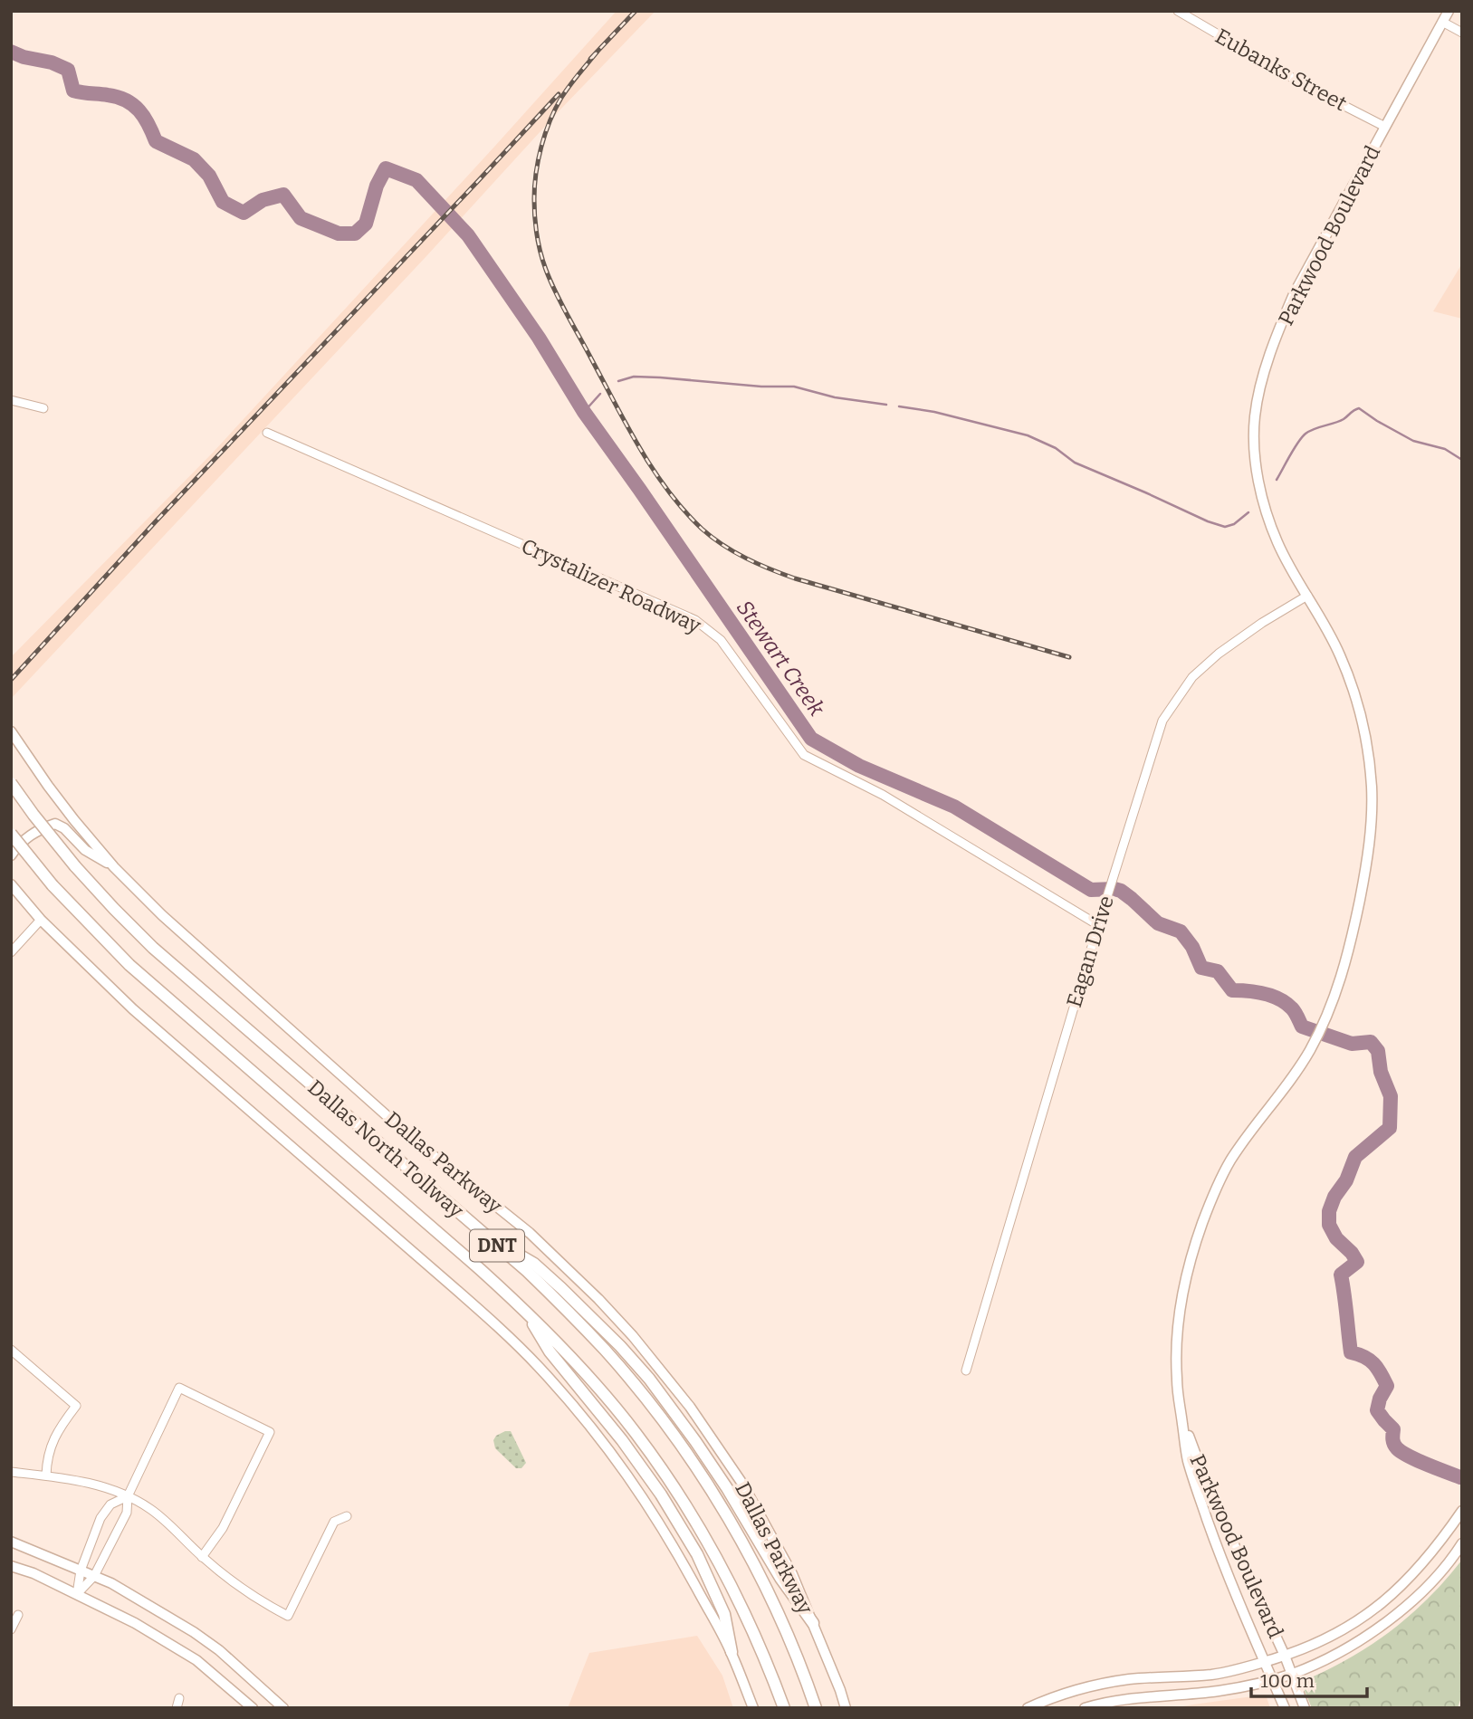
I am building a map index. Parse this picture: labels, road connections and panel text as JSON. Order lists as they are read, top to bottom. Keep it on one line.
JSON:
{"streets":{"highway":["Dallas North Tollway","DNT"],"main road":["Parkwood Boulevard","Dallas Parkway"],"street":["Eubanks Street","Crystalizer Roadway","Eagan Drive"]},"crossings":[["Eubanks Street","Parkwood Boulevard"],["Parkwood Boulevard","Eagan Drive"],["Crystalizer Roadway","Eagan Drive"]],"water":["Stewart Creek"],"scale_bar":"100 m"}
